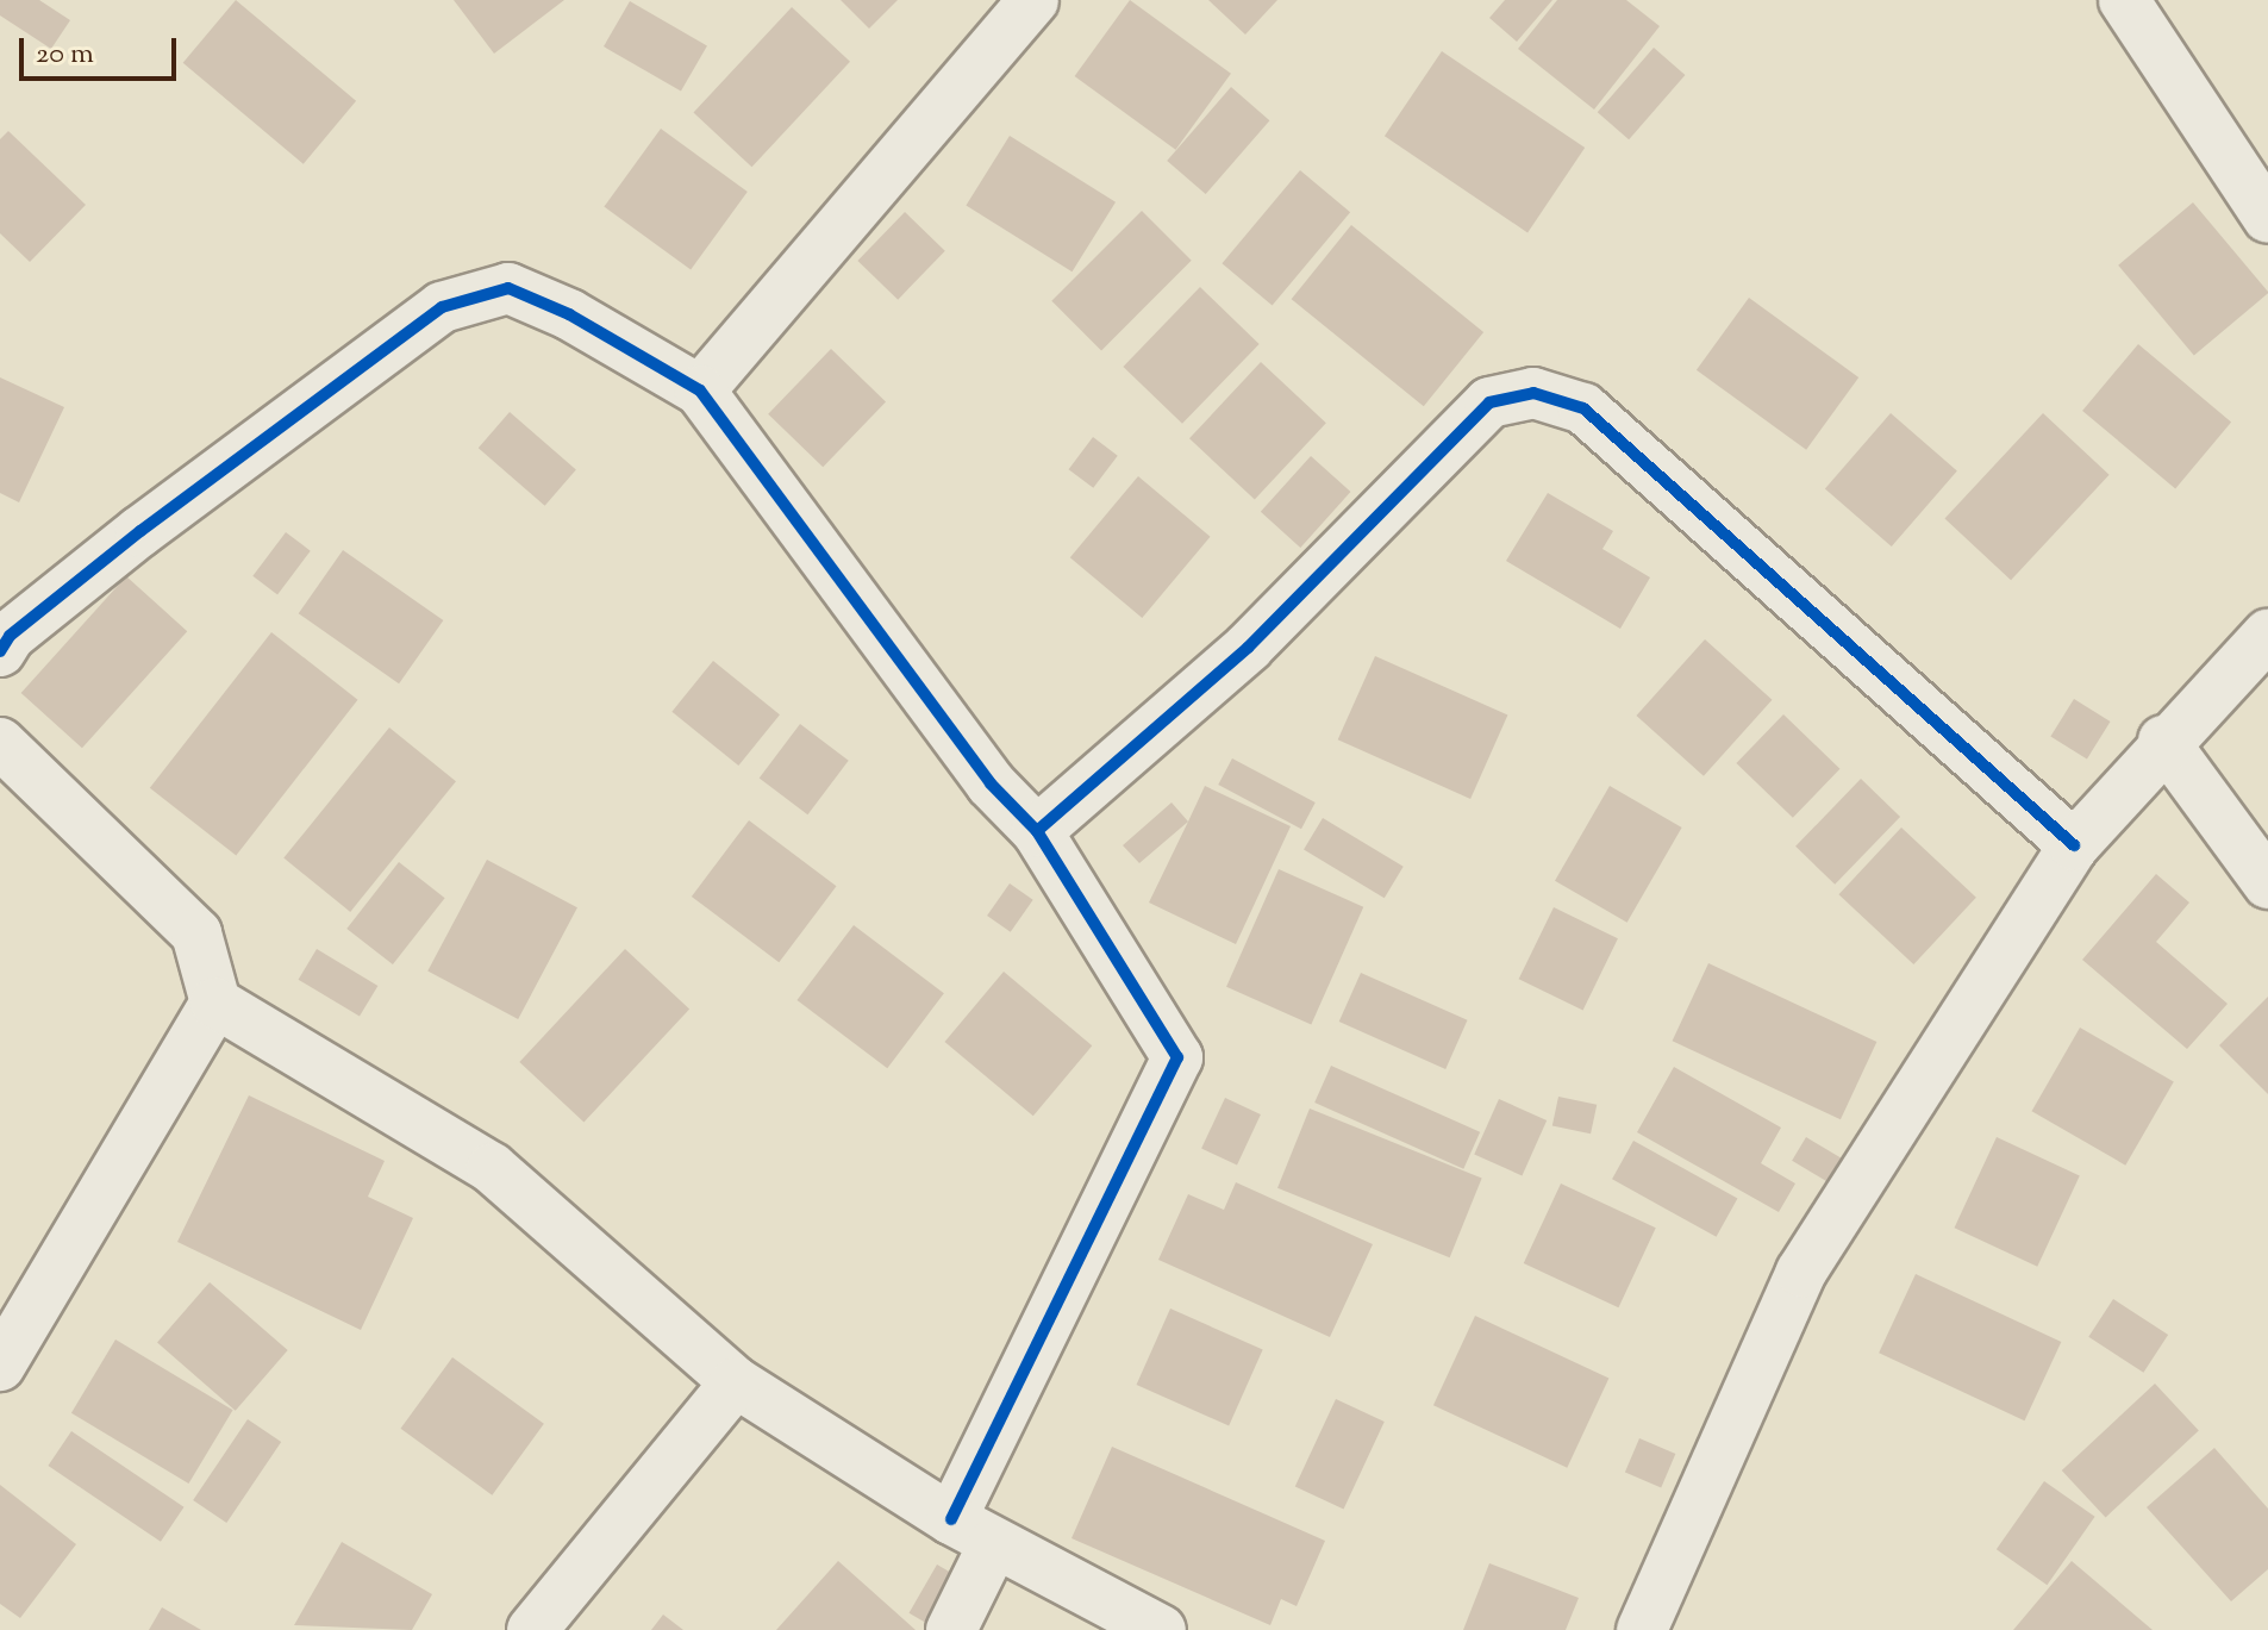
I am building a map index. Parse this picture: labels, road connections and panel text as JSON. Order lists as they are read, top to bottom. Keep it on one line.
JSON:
{"scale_bar":"20 m"}
